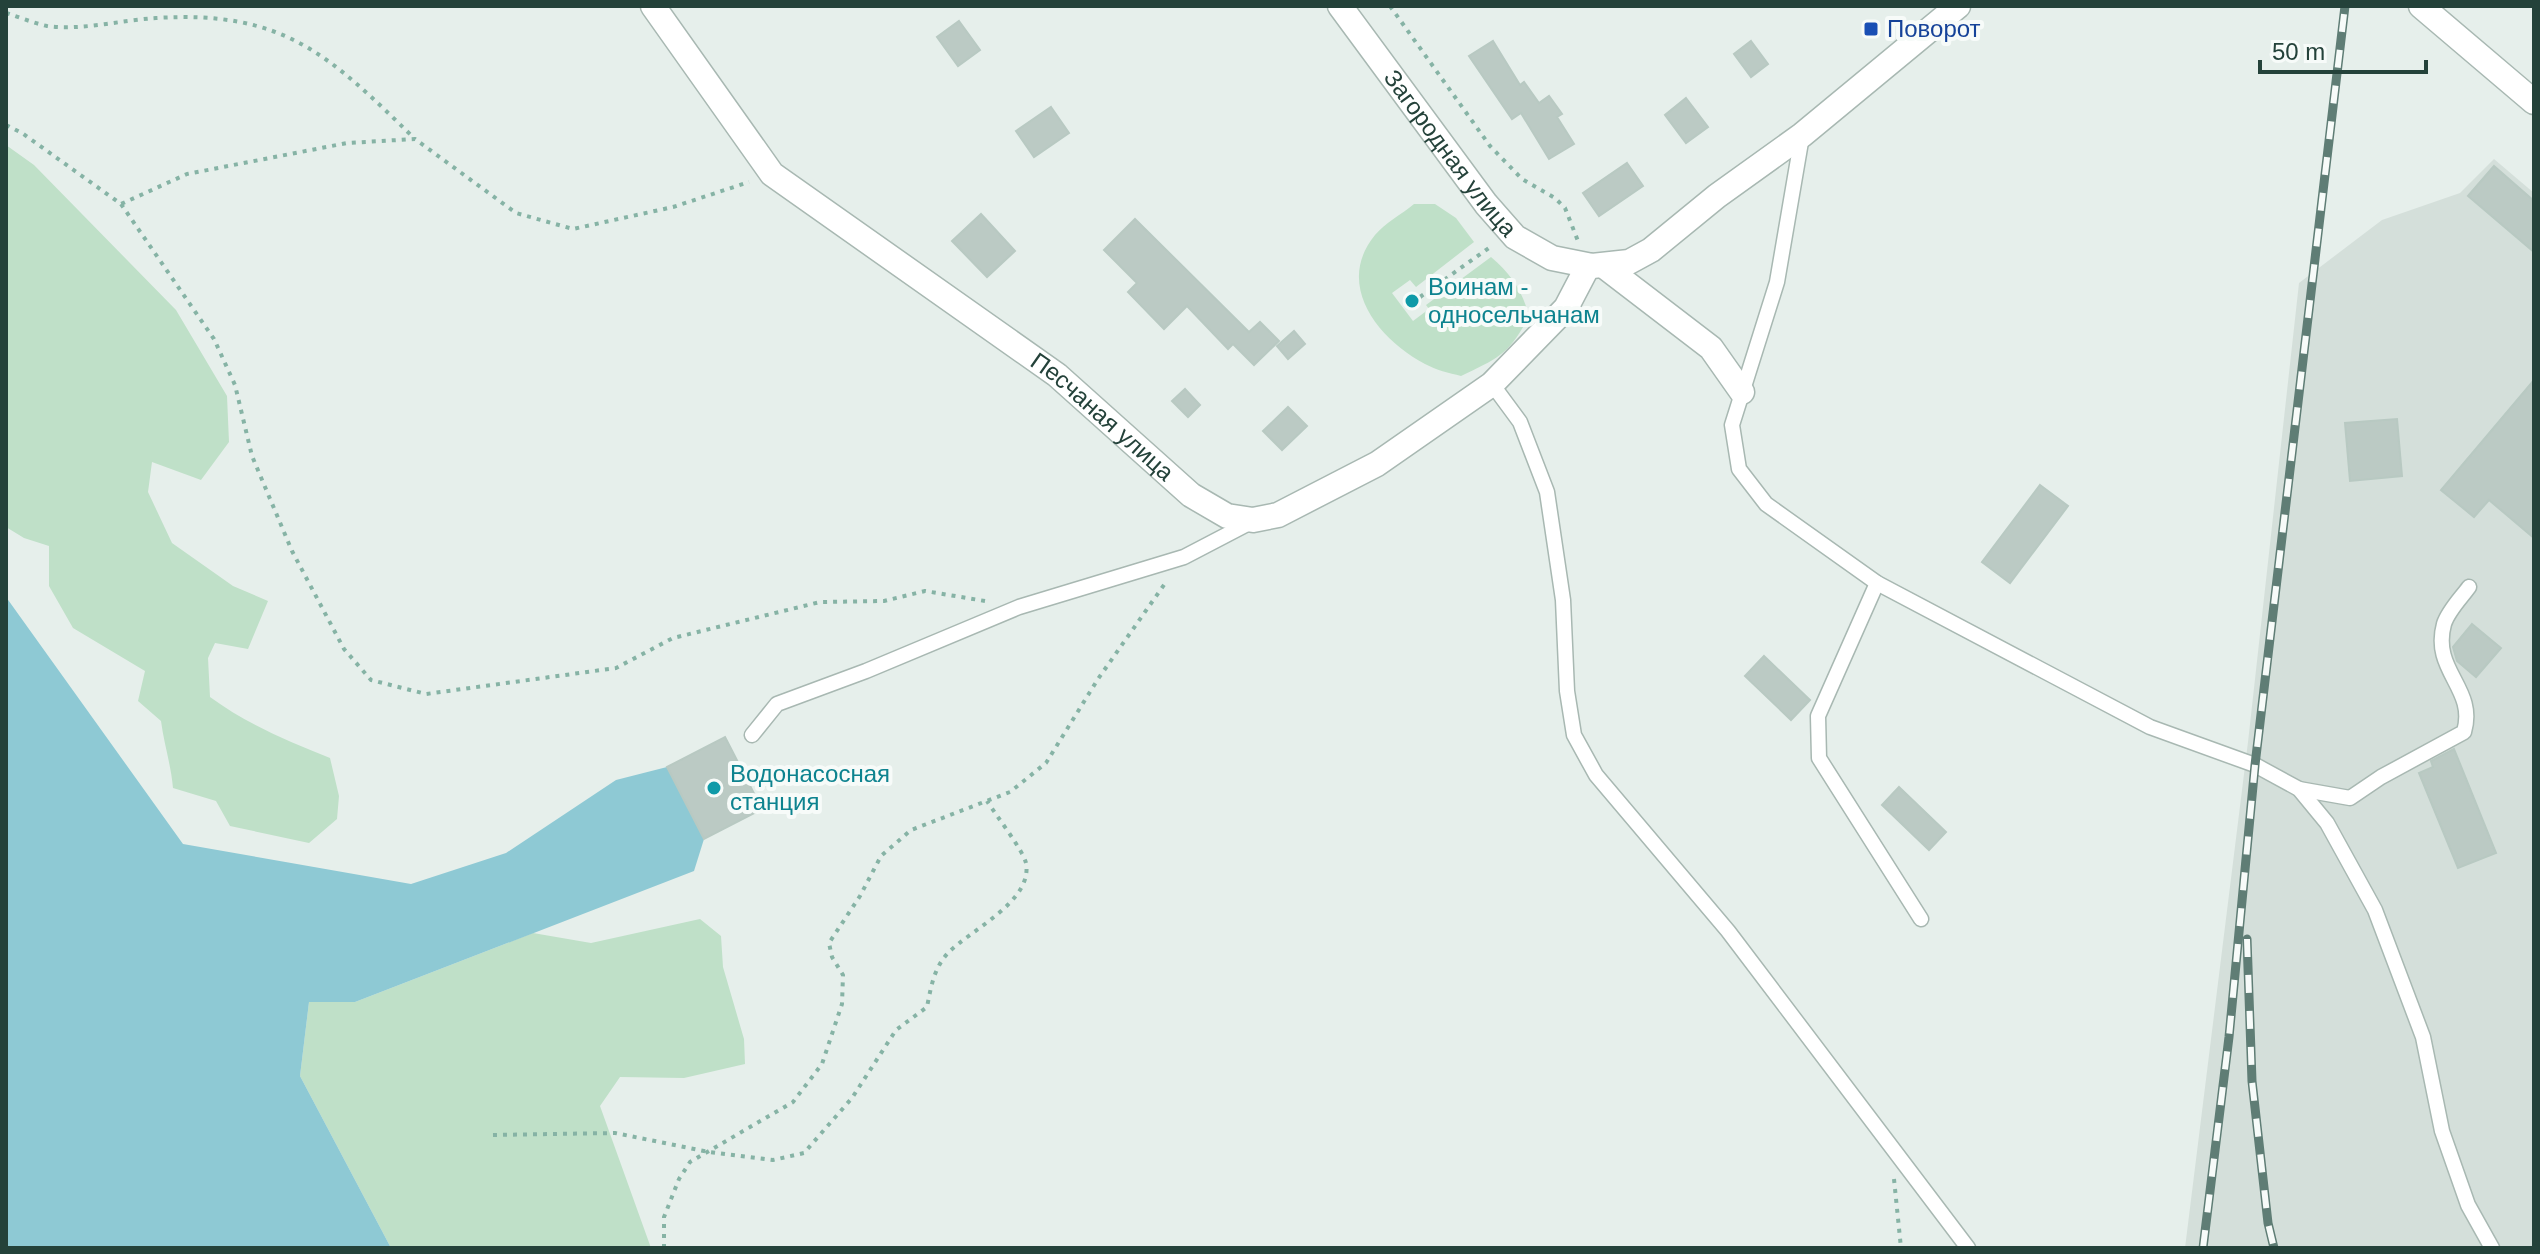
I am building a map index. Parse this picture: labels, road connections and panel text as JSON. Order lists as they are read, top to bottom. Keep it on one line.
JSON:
{"streets":{"street":["Загородная улица","Песчаная улица"]},"places":{"transit":["Поворот"],"other":["Воинам - односельчанам","Водонасосная станция"]},"scale_bar":"50 m"}
